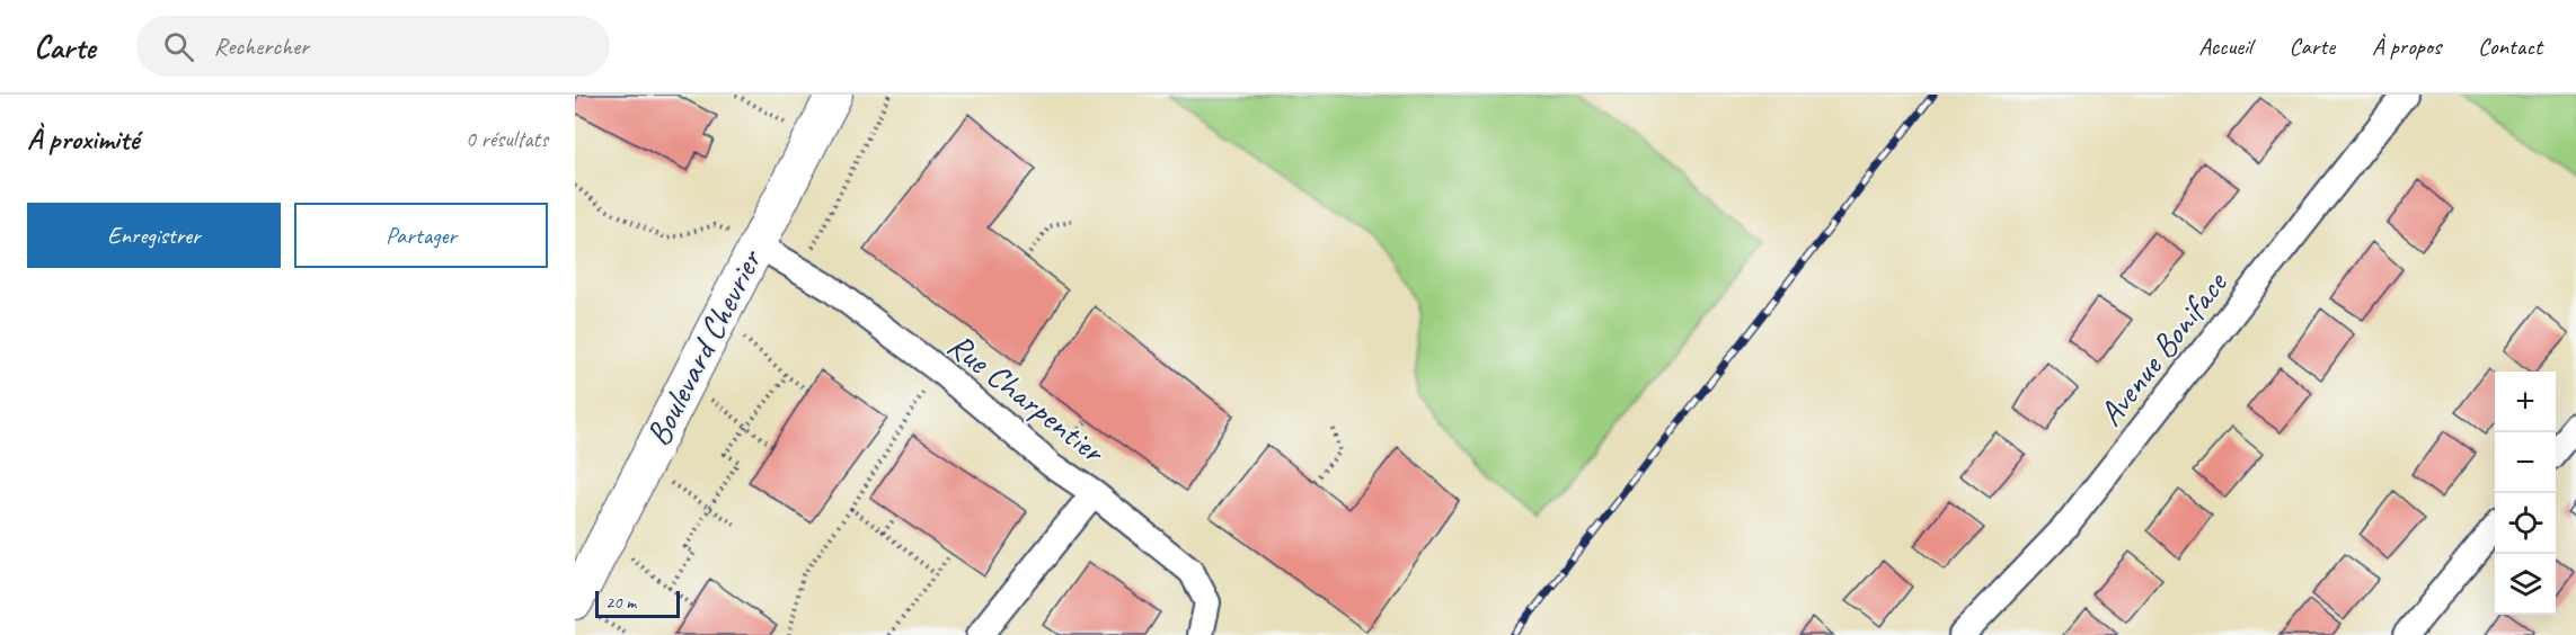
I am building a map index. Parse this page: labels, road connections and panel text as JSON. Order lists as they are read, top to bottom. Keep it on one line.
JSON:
{"streets":{"street":["Boulevard Chevrier","Avenue Boniface","Rue Charpentier"]},"crossings":[["Boulevard Chevrier","Rue Charpentier"]],"scale_bar":"20 m","page":{"header":"Carte","search":"Rechercher","nav":["Accueil","Carte","À propos","Contact"],"heading":["À proximité","0 résultats"],"buttons":["Enregistrer","Partager"],"map_buttons":["+","−"],"scale":"20 m"}}
